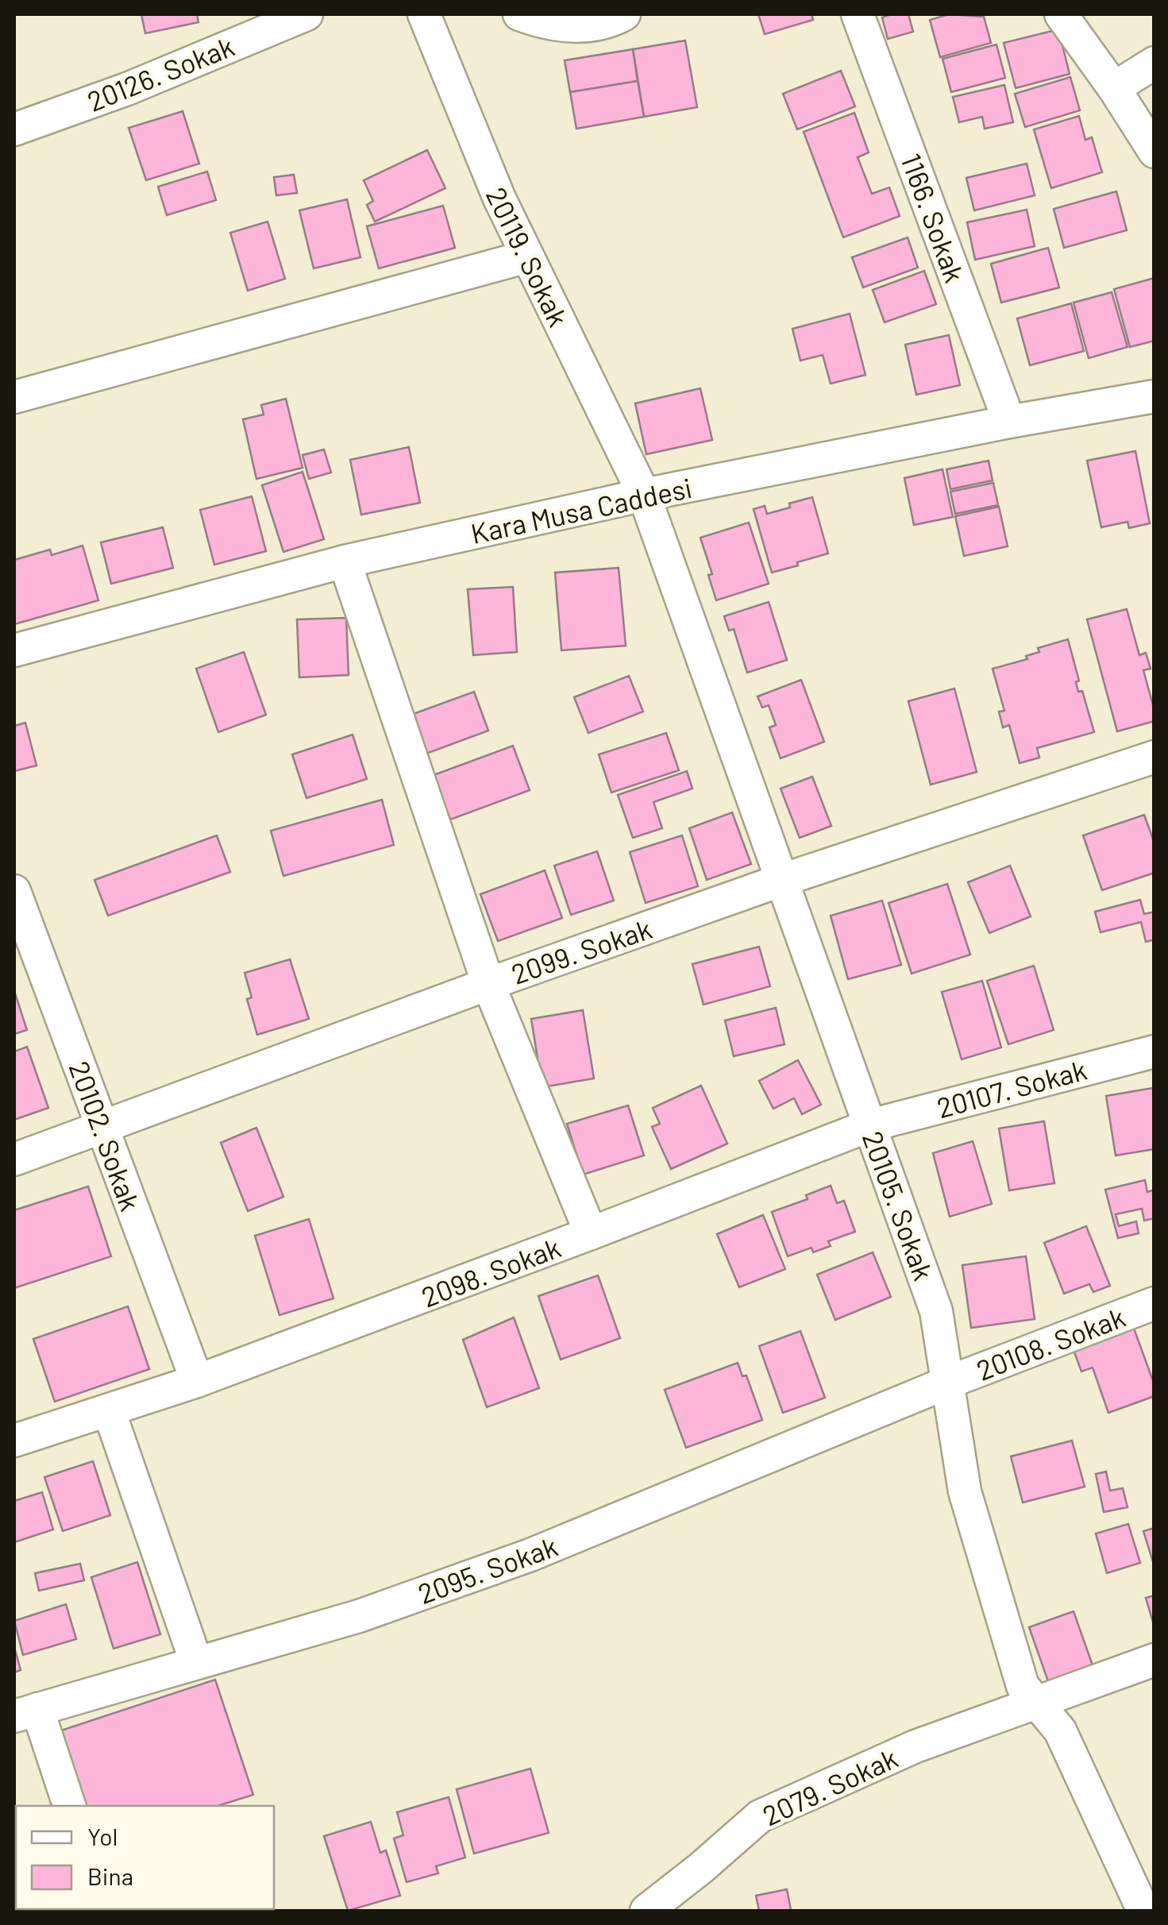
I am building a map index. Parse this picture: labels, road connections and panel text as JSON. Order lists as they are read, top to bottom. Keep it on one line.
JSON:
{"streets":{"street":["20126. Sokak","1166. Sokak","20119. Sokak","Kara Musa Caddesi","2099. Sokak","20107. Sokak","20102. Sokak","20105. Sokak","2098. Sokak","20108. Sokak","2095. Sokak","2079. Sokak"]},"crossings":[["1166. Sokak","Kara Musa Caddesi"],["20119. Sokak","Kara Musa Caddesi"],["20119. Sokak","20105. Sokak"],["Kara Musa Caddesi","20105. Sokak"],["2099. Sokak","20102. Sokak"],["2099. Sokak","20105. Sokak"],["20107. Sokak","20105. Sokak"],["20107. Sokak","2098. Sokak"],["20102. Sokak","2098. Sokak"],["20105. Sokak","2098. Sokak"],["20105. Sokak","20108. Sokak"],["20105. Sokak","2095. Sokak"],["20105. Sokak","2079. Sokak"],["20108. Sokak","2095. Sokak"]],"legend":["Yol","Bina"]}
